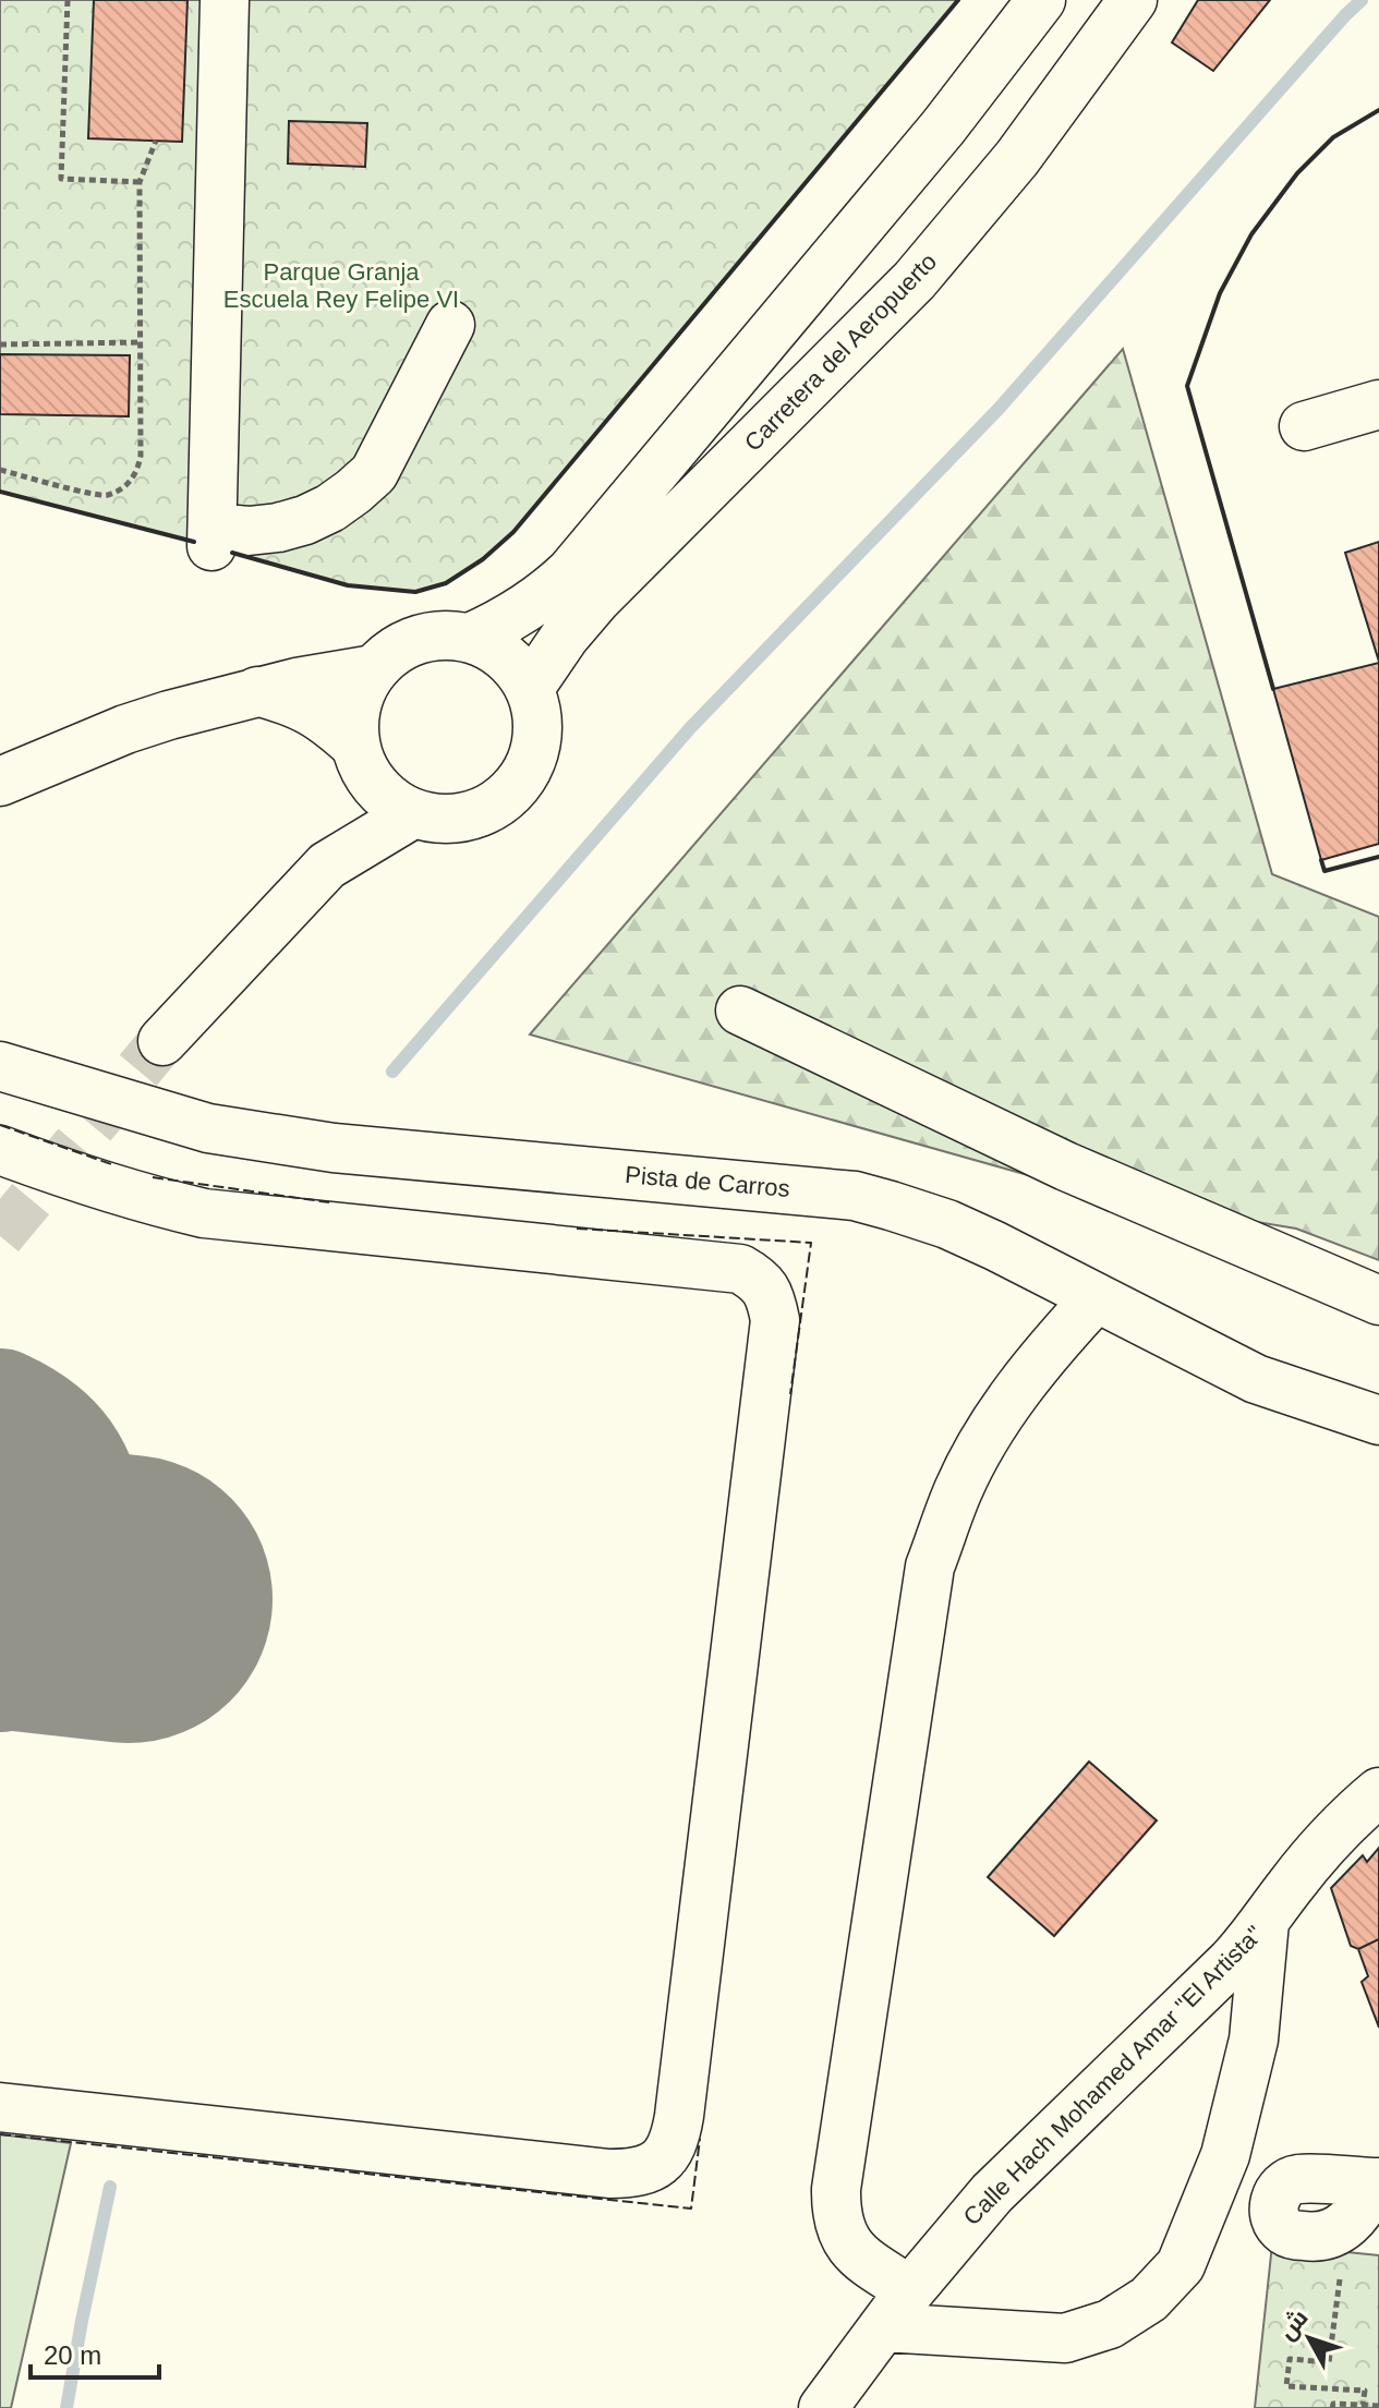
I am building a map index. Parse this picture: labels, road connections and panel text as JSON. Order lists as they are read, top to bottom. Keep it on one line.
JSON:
{"streets":{"street":["Carretera del Aeropuerto","Pista de Carros","Calle Hach Mohamed Amar \"El Artista\""]},"parks":["Parque Granja Escuela Rey Felipe VI"],"scale_bar":"20 m","north":"top left"}
